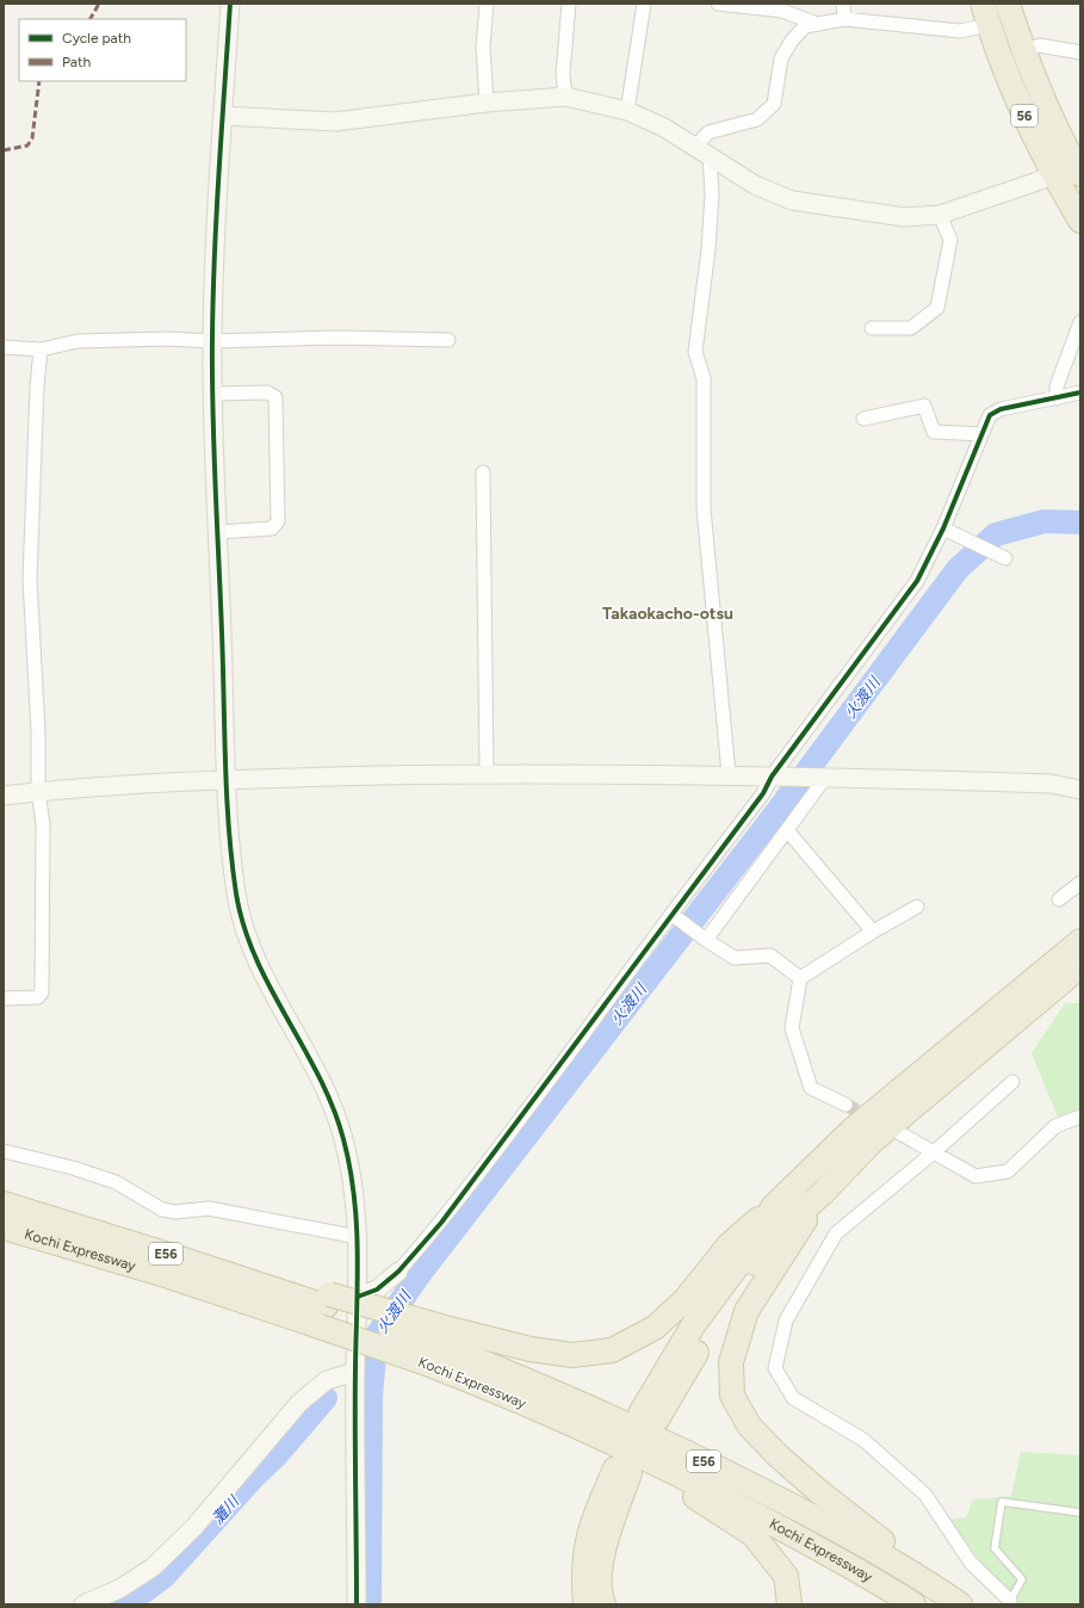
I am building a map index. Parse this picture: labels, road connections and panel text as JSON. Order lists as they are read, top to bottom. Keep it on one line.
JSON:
{"streets":{"highway":["56","Kochi Expressway","E56"]},"districts":["Takaokacho-otsu"],"water":["火渡川","灘川"],"legend":["Cycle path","Path"]}
